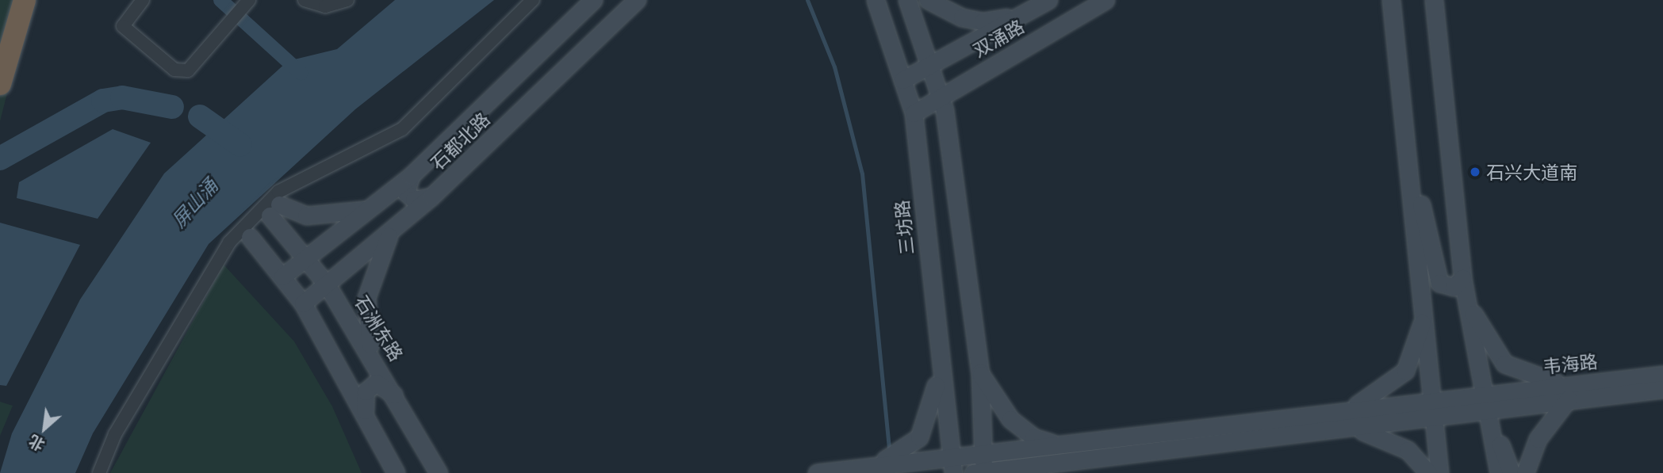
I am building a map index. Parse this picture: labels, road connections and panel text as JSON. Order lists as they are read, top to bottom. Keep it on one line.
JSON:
{"streets":{"main road":["双涌路","石都北路","三坊路","石洲东路","韦海路"]},"crossings":[["双涌路","三坊路"],["石都北路","石洲东路"],["三坊路","韦海路"]],"water":["屏山涌"],"places":["石兴大道南"],"north":"bottom left"}
